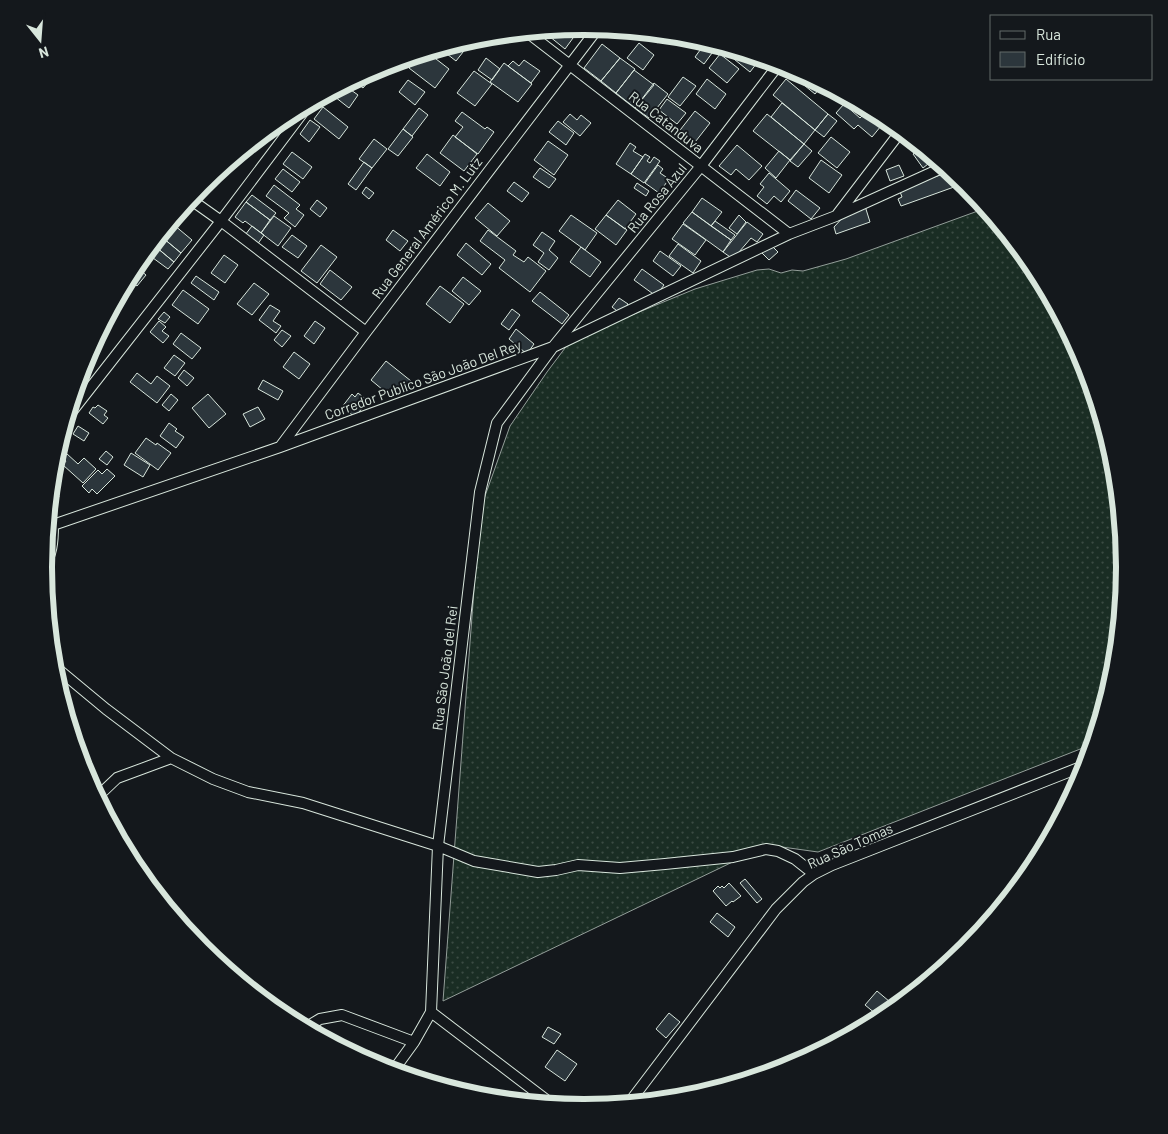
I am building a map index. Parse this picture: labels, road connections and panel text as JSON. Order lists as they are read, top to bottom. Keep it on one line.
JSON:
{"streets":{"street":["Rua Catanduva","Rua Rosa Azul","Rua General Américo M. Lutz","Corredor Publico São João Del Rey","Rua São João del Rei","Rua São Tomas"]},"crossings":[["Rua Catanduva","Rua Rosa Azul"],["Rua Catanduva","Rua General Américo M. Lutz"],["Rua Catanduva","Corredor Publico São João Del Rey"],["Rua Rosa Azul","Corredor Publico São João Del Rey"],["Rua Rosa Azul","Rua São João del Rei"],["Rua General Américo M. Lutz","Corredor Publico São João Del Rey"],["Corredor Publico São João Del Rey","Rua São João del Rei"]],"legend":["Rua","Edifício"],"north":"bottom"}
